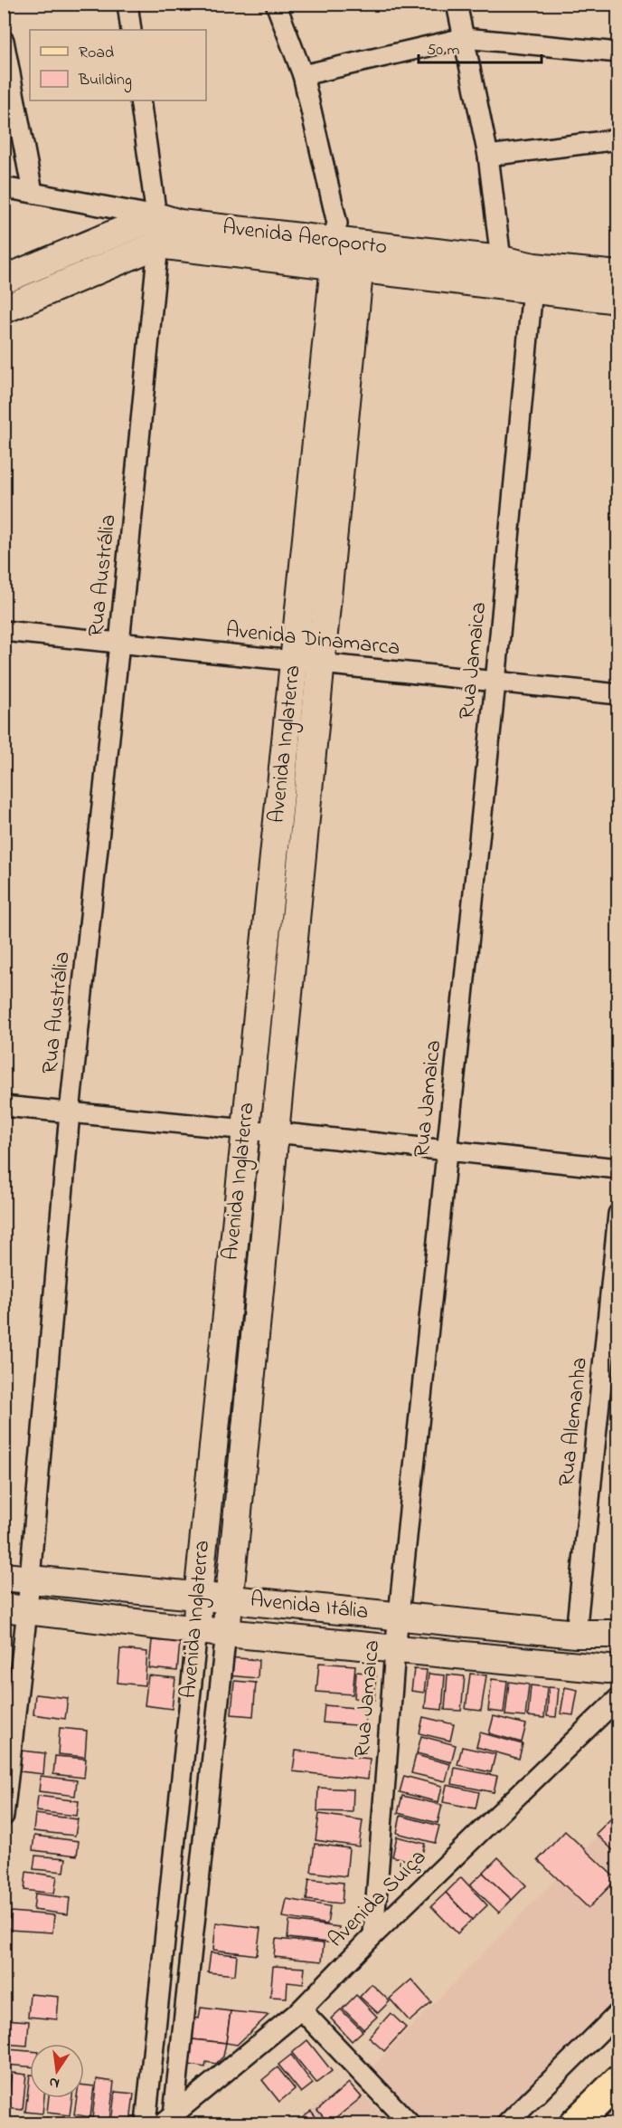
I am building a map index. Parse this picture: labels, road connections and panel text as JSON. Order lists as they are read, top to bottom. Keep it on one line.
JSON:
{"streets":{"street":["Avenida Aeroporto","Rua Austrália","Avenida Dinamarca","Rua Jamaica","Avenida Inglaterra","Rua Alemanha","Avenida Itália","Avenida Suíça"]},"crossings":[["Avenida Aeroporto","Rua Austrália"],["Avenida Aeroporto","Rua Jamaica"],["Avenida Aeroporto","Avenida Inglaterra"],["Rua Austrália","Avenida Dinamarca"],["Rua Austrália","Avenida Itália"],["Avenida Dinamarca","Rua Jamaica"],["Avenida Dinamarca","Avenida Inglaterra"],["Rua Jamaica","Avenida Itália"],["Rua Jamaica","Avenida Suíça"],["Avenida Inglaterra","Avenida Itália"],["Avenida Inglaterra","Avenida Suíça"],["Rua Alemanha","Avenida Itália"]],"legend":["Road","Building"],"scale_bar":"50 m","north":"bottom"}
